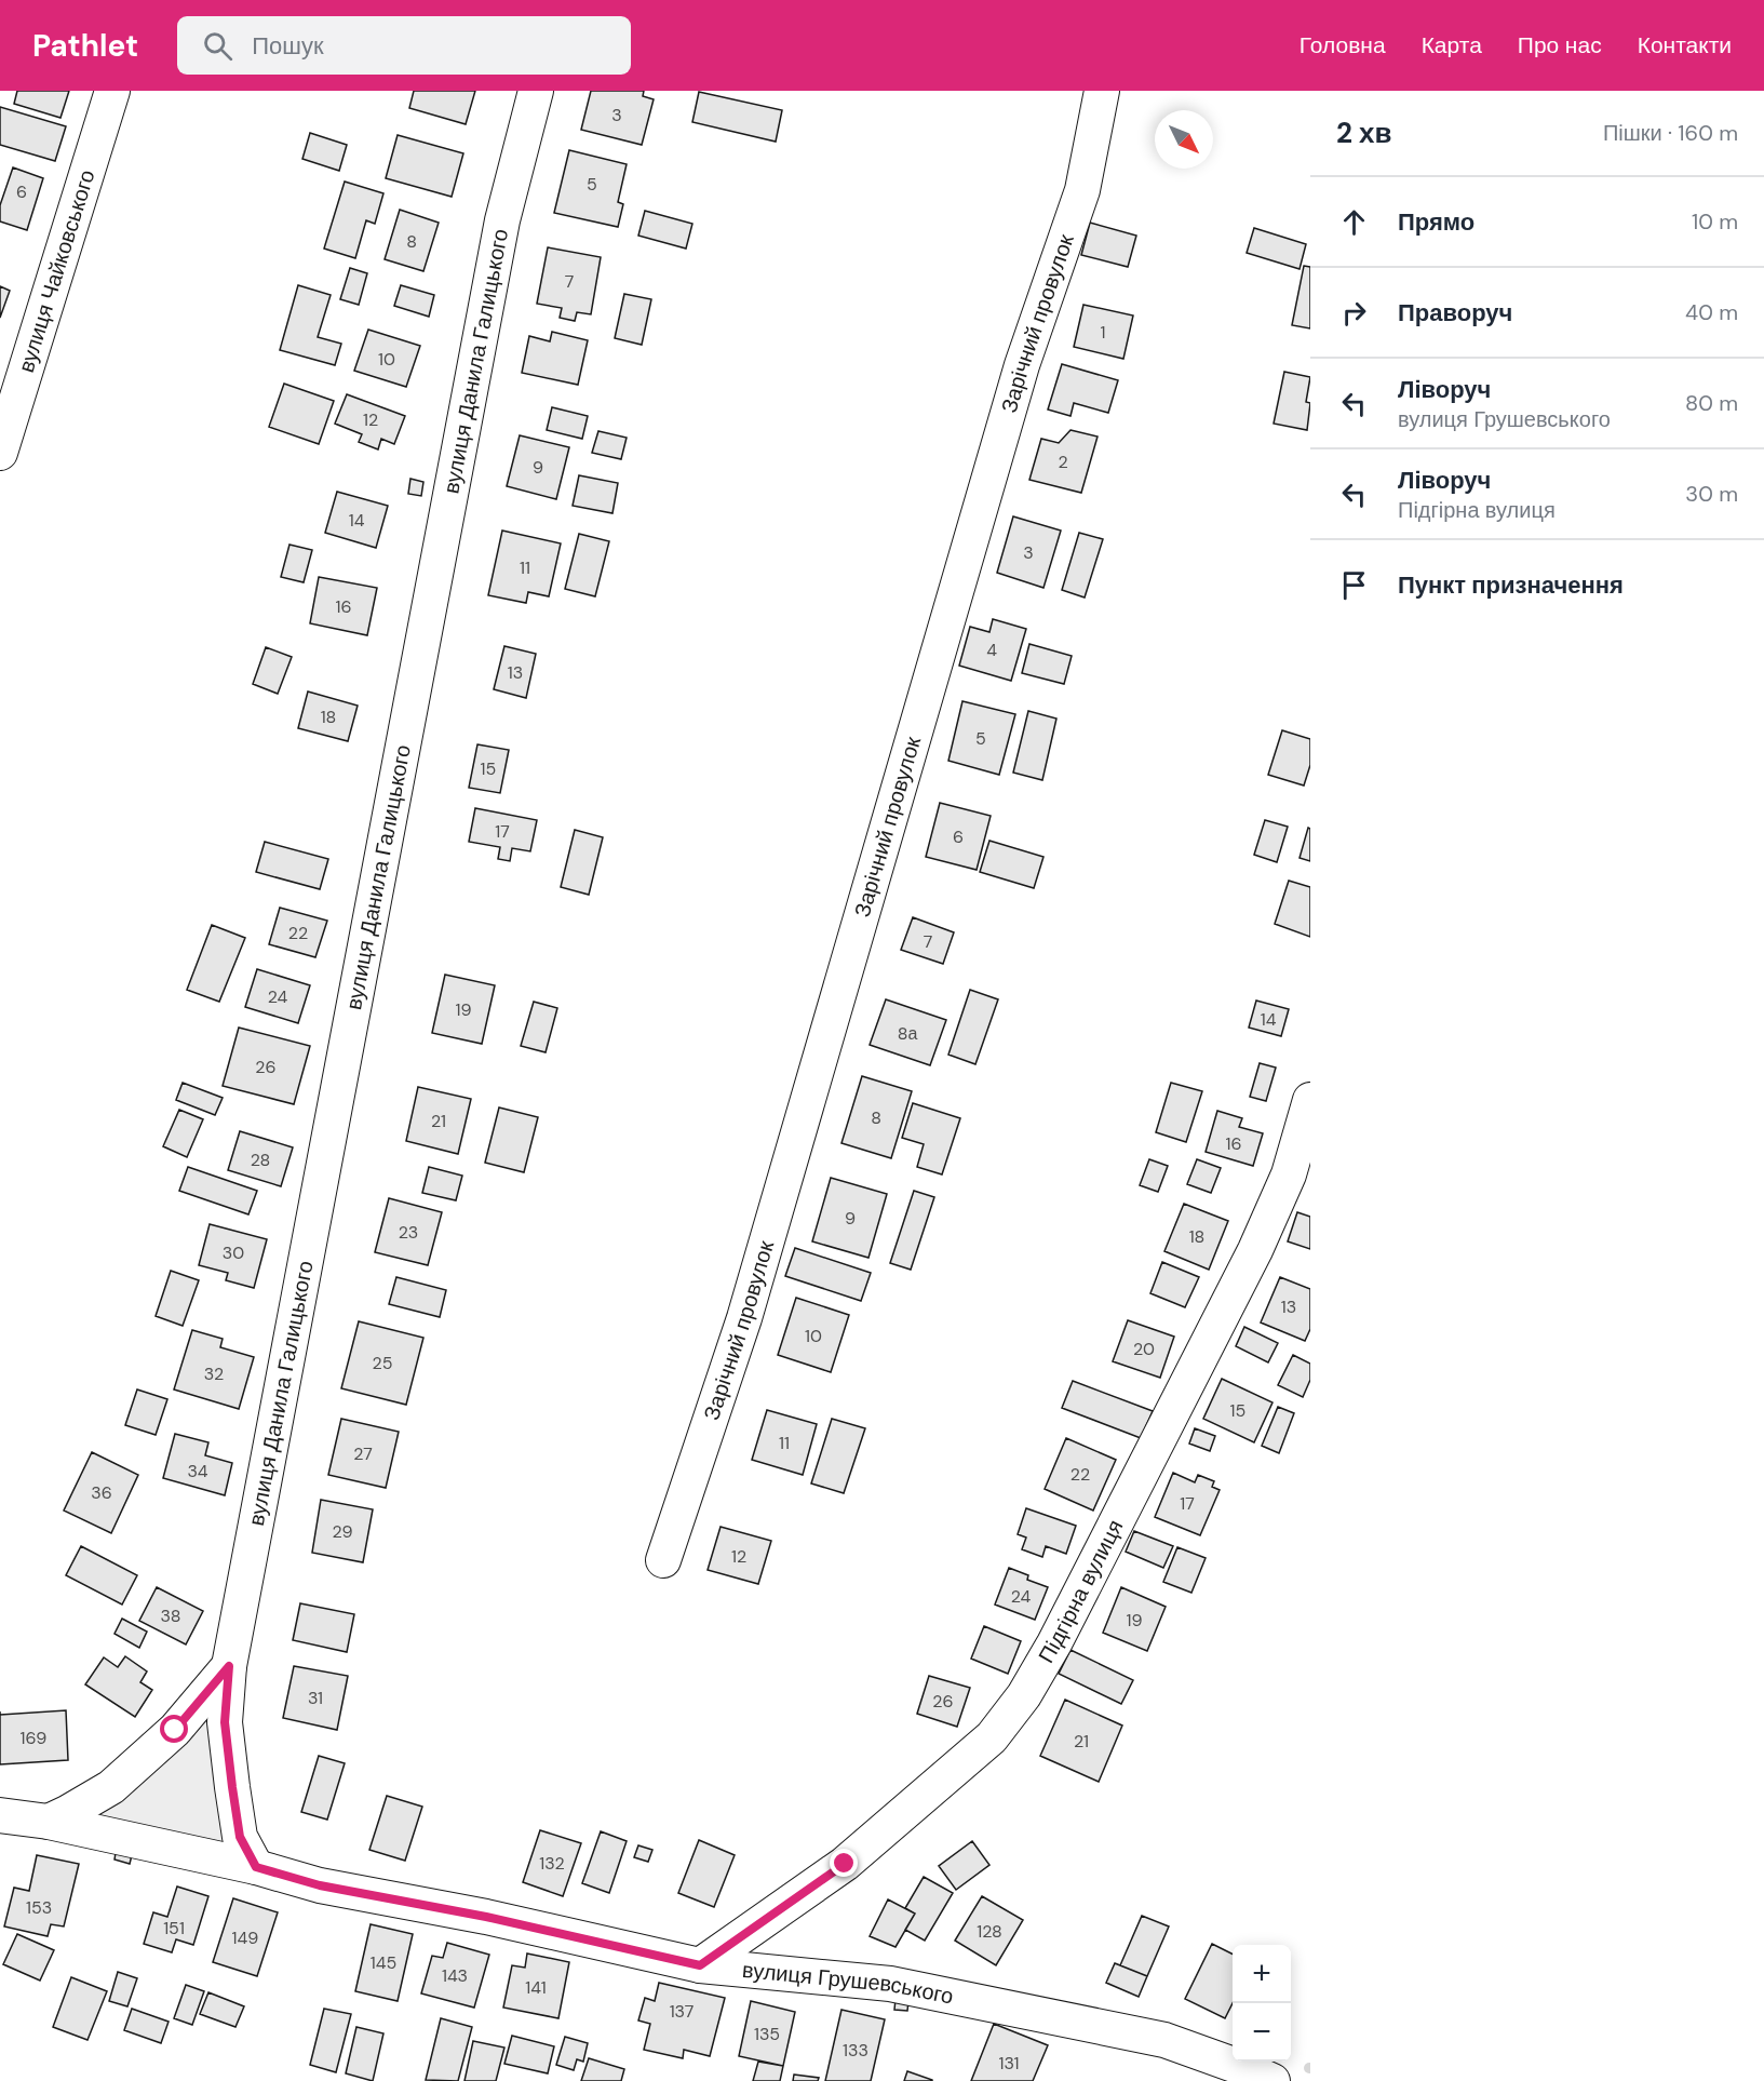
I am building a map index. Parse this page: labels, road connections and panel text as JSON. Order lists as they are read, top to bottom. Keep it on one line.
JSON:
{"streets":{"street":["вулиця Чайковського","Зарічний провулок","вулиця Данила Галицького","Підгірна вулиця","вулиця Грушевського"]},"crossings":[["вулиця Данила Галицького","вулиця Грушевського"],["Підгірна вулиця","вулиця Грушевського"]],"house_numbers":["3","5","6","8","7","1","10","12","2","9","14","3","11","16","4","13","18","5","15","17","6","22","7","24","19","14","8а","26","8","21","16","28","9","23","18","30","13","10","20","25","32","15","11","27","34","22","36","17","29","12","24","38","19","31","26","169","21","132","153","151","128","149","145","143","141","137","135","133","131"],"north":"bottom right","page":{"header":"Pathlet","search":"Пошук","nav":["Головна","Карта","Про нас","Контакти"],"heading":["2 хв","Пішки · 160 m"],"list":[["Прямо","10 m"],["Праворуч","40 m"],["Ліворуч","вулиця Грушевського","80 m"],["Ліворуч","Підгірна вулиця","30 m"],"Пункт призначення"],"map_buttons":["+","−"]}}
